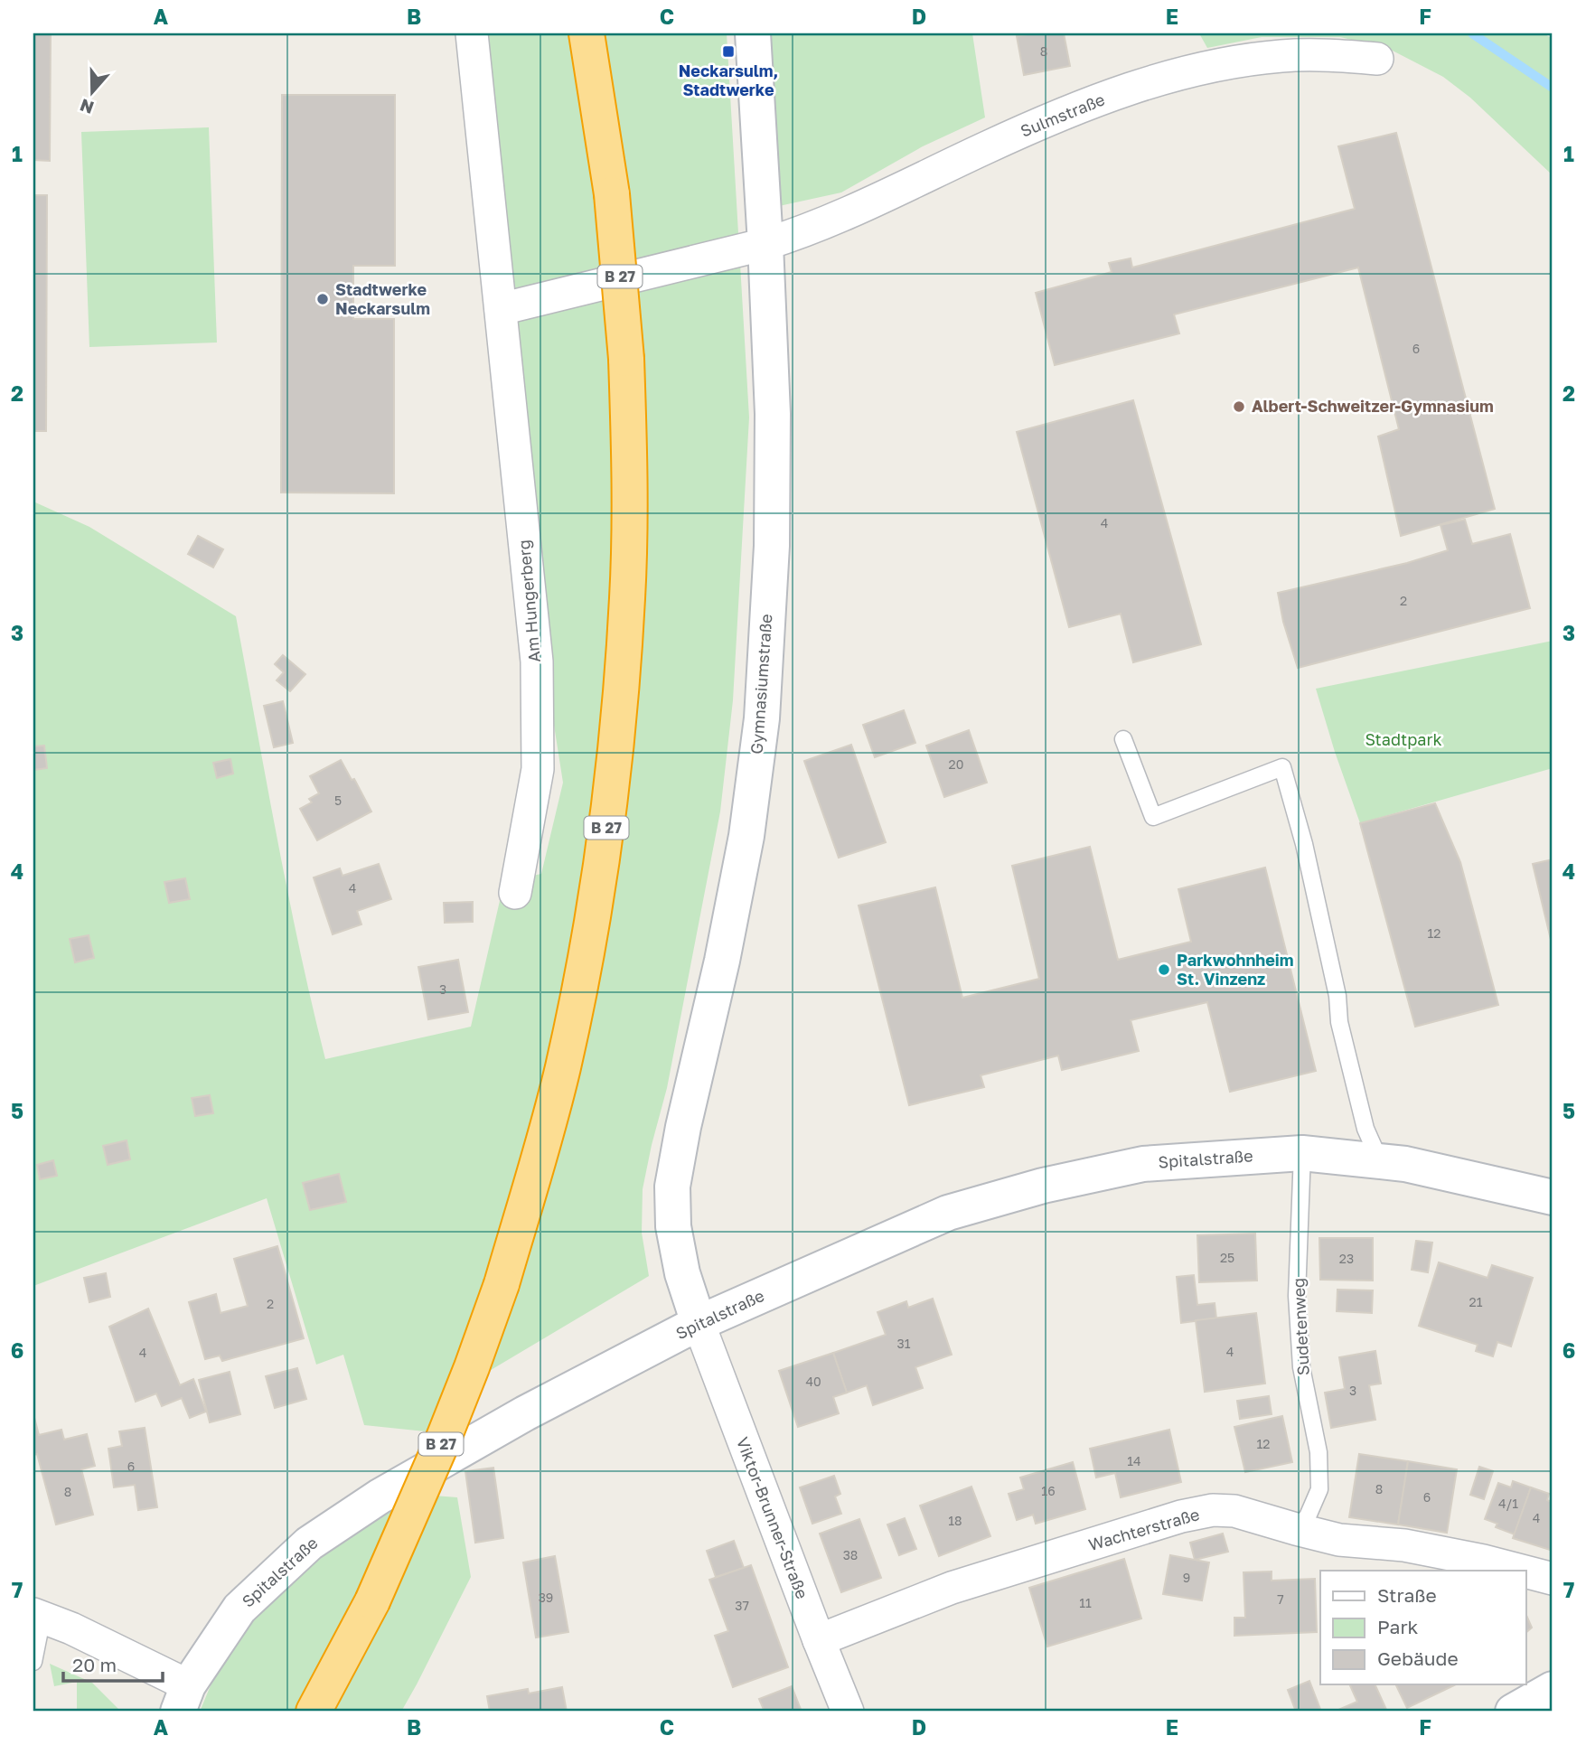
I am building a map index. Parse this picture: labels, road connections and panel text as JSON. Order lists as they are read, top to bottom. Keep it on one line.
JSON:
{"streets":{"highway":["B 27"],"main road":["Gymnasiumstraße","Spitalstraße"],"street":["Sulmstraße","Am Hungerberg","Viktor-Brunner-Straße","Wachterstraße"],"lane":["Sudetenweg"]},"crossings":[["Sulmstraße","Gymnasiumstraße"],["Gymnasiumstraße","Spitalstraße"],["Gymnasiumstraße","Viktor-Brunner-Straße"],["Spitalstraße","Sudetenweg"],["Spitalstraße","Viktor-Brunner-Straße"],["Sudetenweg","Wachterstraße"],["Viktor-Brunner-Straße","Wachterstraße"]],"parks":["Stadtpark"],"places":{"transit":["Neckarsulm, Stadtwerke"],"other":["Stadtwerke Neckarsulm","Albert-Schweitzer-Gymnasium","Parkwohnheim St. Vinzenz"]},"house_numbers":["8","6","4","2","20","5","4","12","3","25","23","21","2","31","4","4","40","3","12","14","6","8","16","8","6","4/1","4","18","38","9","39","7","11","37"],"legend":["Straße","Park","Gebäude"],"scale_bar":"20 m","north":"bottom","grid":{"columns":["A","B","C","D","E","F"],"rows":["1","2","3","4","5","6","7"]}}
